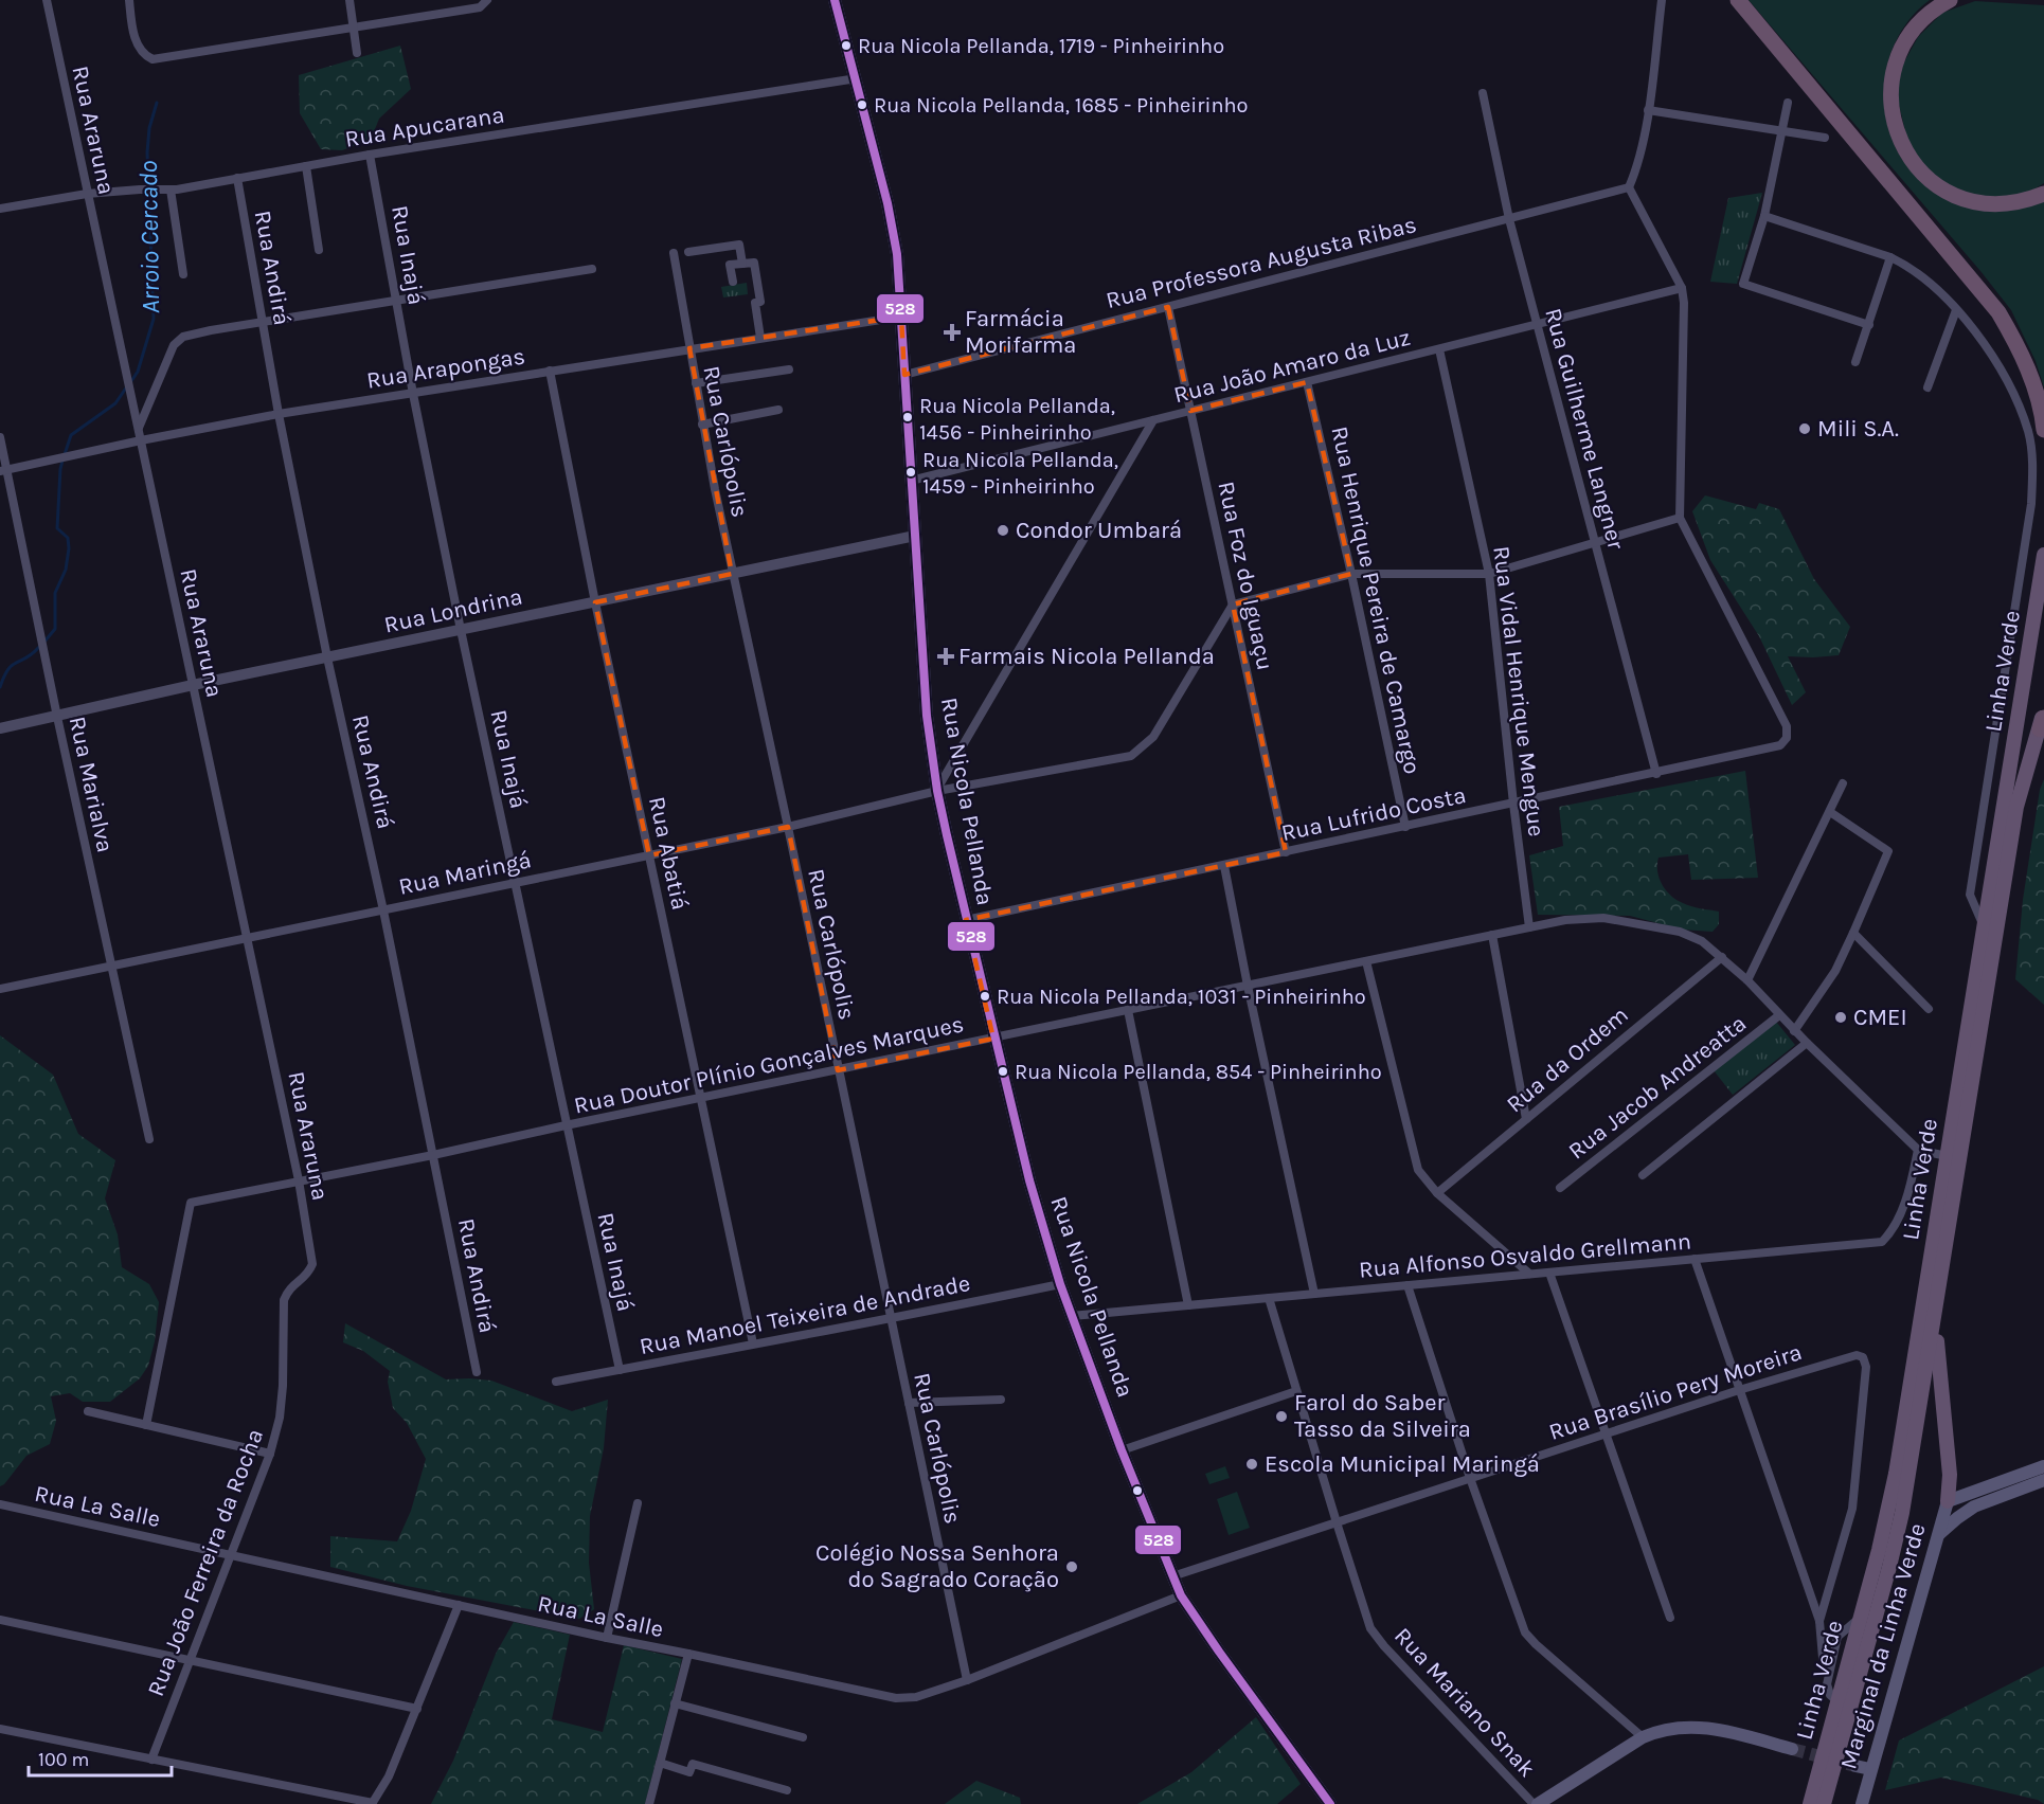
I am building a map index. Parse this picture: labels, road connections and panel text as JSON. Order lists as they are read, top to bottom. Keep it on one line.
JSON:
{"streets":{"highway":["Linha Verde"],"main road":["Rua Nicola Pellanda","Marginal da Linha Verde"],"street":["Rua Apucarana","Rua Araruna","Rua Inajá","Rua Professora Augusta Ribas","Rua Andirá","Rua João Amaro da Luz","Rua Arapongas","Rua Guilherme Langner","Rua Carlópolis","Rua Foz do Iguaçu","Rua Henrique Pereira de Camargo","Rua Londrina","Rua Vidal Henrique Mengue","Rua Marialva","Rua Lufrido Costa","Rua Abatiá","Rua Maringá","Rua da Ordem","Rua Doutor Plínio Gonçalves Marques","Rua Jacob Andreatta","Rua Alfonso Osvaldo Grellmann","Rua Manoel Teixeira de Andrade","Rua Brasílio Pery Moreira","Rua La Salle","Rua João Ferreira da Rocha","Rua Mariano Snak"]},"crossings":[["Rua Apucarana","Rua Araruna"],["Rua Apucarana","Rua Inajá"],["Rua Apucarana","Rua Andirá"],["Rua Apucarana","Rua Nicola Pellanda"],["Rua Araruna","Rua Arapongas"],["Rua Araruna","Rua Londrina"],["Rua Araruna","Rua Maringá"],["Rua Araruna","Rua Doutor Plínio Gonçalves Marques"],["Rua Araruna","Rua João Ferreira da Rocha"],["Rua Inajá","Rua Arapongas"],["Rua Inajá","Rua Londrina"],["Rua Inajá","Rua Maringá"],["Rua Inajá","Rua Doutor Plínio Gonçalves Marques"],["Rua Inajá","Rua Manoel Teixeira de Andrade"],["Rua Professora Augusta Ribas","Rua Guilherme Langner"],["Rua Professora Augusta Ribas","Rua Foz do Iguaçu"],["Rua Professora Augusta Ribas","Rua Nicola Pellanda"],["Rua Andirá","Rua Arapongas"],["Rua Andirá","Rua Londrina"],["Rua Andirá","Rua Maringá"],["Rua Andirá","Rua Doutor Plínio Gonçalves Marques"],["Rua João Amaro da Luz","Rua Guilherme Langner"],["Rua João Amaro da Luz","Rua Foz do Iguaçu"],["Rua João Amaro da Luz","Rua Henrique Pereira de Camargo"],["Rua João Amaro da Luz","Rua Vidal Henrique Mengue"],["Rua João Amaro da Luz","Rua Nicola Pellanda"],["Rua Arapongas","Rua Carlópolis"],["Rua Arapongas","Rua Marialva"],["Rua Arapongas","Rua Nicola Pellanda"],["Rua Arapongas","Rua Abatiá"],["Rua Guilherme Langner","Rua Lufrido Costa"],["Rua Carlópolis","Rua Londrina"],["Rua Carlópolis","Rua Maringá"],["Rua Carlópolis","Rua Doutor Plínio Gonçalves Marques"],["Rua Carlópolis","Rua Manoel Teixeira de Andrade"],["Rua Carlópolis","Rua La Salle"],["Rua Foz do Iguaçu","Rua Lufrido Costa"],["Rua Foz do Iguaçu","Rua Maringá"],["Rua Henrique Pereira de Camargo","Rua Lufrido Costa"],["Rua Londrina","Rua Marialva"],["Rua Londrina","Rua Nicola Pellanda"],["Rua Londrina","Rua Abatiá"],["Rua Vidal Henrique Mengue","Rua Lufrido Costa"],["Rua Vidal Henrique Mengue","Rua Doutor Plínio Gonçalves Marques"],["Rua Marialva","Rua Maringá"],["Rua Nicola Pellanda","Rua Lufrido Costa"],["Rua Nicola Pellanda","Rua Maringá"],["Rua Nicola Pellanda","Rua Doutor Plínio Gonçalves Marques"],["Rua Nicola Pellanda","Rua Alfonso Osvaldo Grellmann"],["Rua Nicola Pellanda","Rua Manoel Teixeira de Andrade"],["Rua Nicola Pellanda","Rua Brasílio Pery Moreira"],["Rua Nicola Pellanda","Rua La Salle"],["Rua Abatiá","Rua Maringá"],["Rua Abatiá","Rua Doutor Plínio Gonçalves Marques"],["Rua Abatiá","Rua Manoel Teixeira de Andrade"],["Rua da Ordem","Rua Doutor Plínio Gonçalves Marques"],["Rua Doutor Plínio Gonçalves Marques","Rua Jacob Andreatta"],["Rua Doutor Plínio Gonçalves Marques","Rua Alfonso Osvaldo Grellmann"],["Rua Alfonso Osvaldo Grellmann","Rua Mariano Snak"],["Rua Brasílio Pery Moreira","Rua Mariano Snak"],["Rua La Salle","Rua João Ferreira da Rocha"]],"water":["Arroio Cercado"],"places":{"other":["Rua Nicola Pellanda, 1719 - Pinheirinho","Rua Nicola Pellanda, 1685 - Pinheirinho","Rua Nicola Pellanda, 1456 - Pinheirinho","Mili S.A.","Rua Nicola Pellanda, 1459 - Pinheirinho","Condor Umbará","Rua Nicola Pellanda, 1031 - Pinheirinho","CMEI","Rua Nicola Pellanda, 854 - Pinheirinho","Farol do Saber Tasso da Silveira","Escola Municipal Maringá","Colégio Nossa Senhora do Sagrado Coração"],"health":["Farmácia Morifarma","Farmais Nicola Pellanda"]},"lines":["transit line 528"],"scale_bar":"100 m"}
